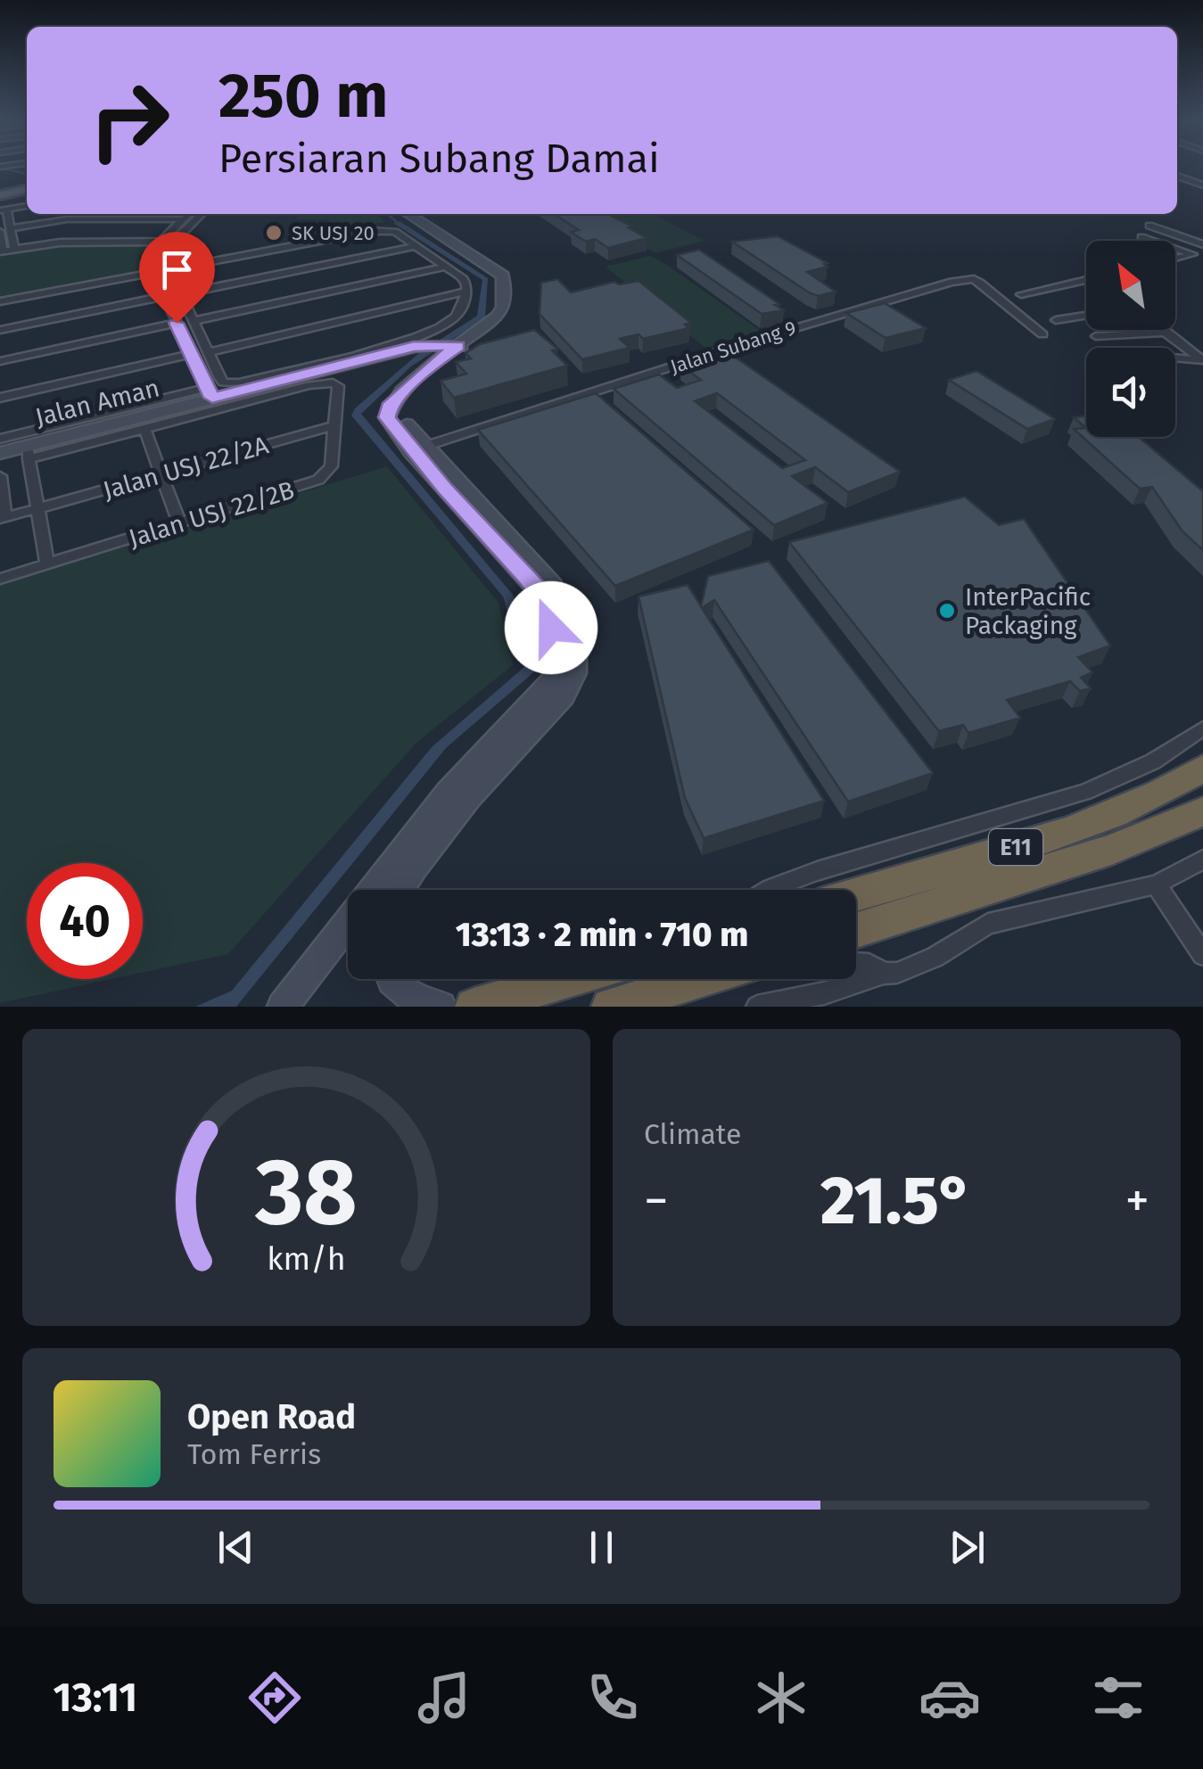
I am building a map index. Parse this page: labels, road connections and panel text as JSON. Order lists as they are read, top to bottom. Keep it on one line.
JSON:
{"streets":{"highway":["E11"],"street":["Jalan Subang 9","Jalan Aman","Jalan USJ 22/2A","Jalan USJ 22/2B"]},"crossings":[["Jalan USJ 22/2A","Jalan USJ 22/2B"]],"places":["SK USJ 20","InterPacific Packaging"],"north":"top left","page":{"turn":["250 m","Persiaran Subang Damai"],"limit":"40","trip":"13:13 · 2 min · 710 m","tile":"Climate","heat":["−","21.5°","+"],"song":["Open Road","Tom Ferris"],"tabs":"13:11","gauge":["38","km/h"]}}
